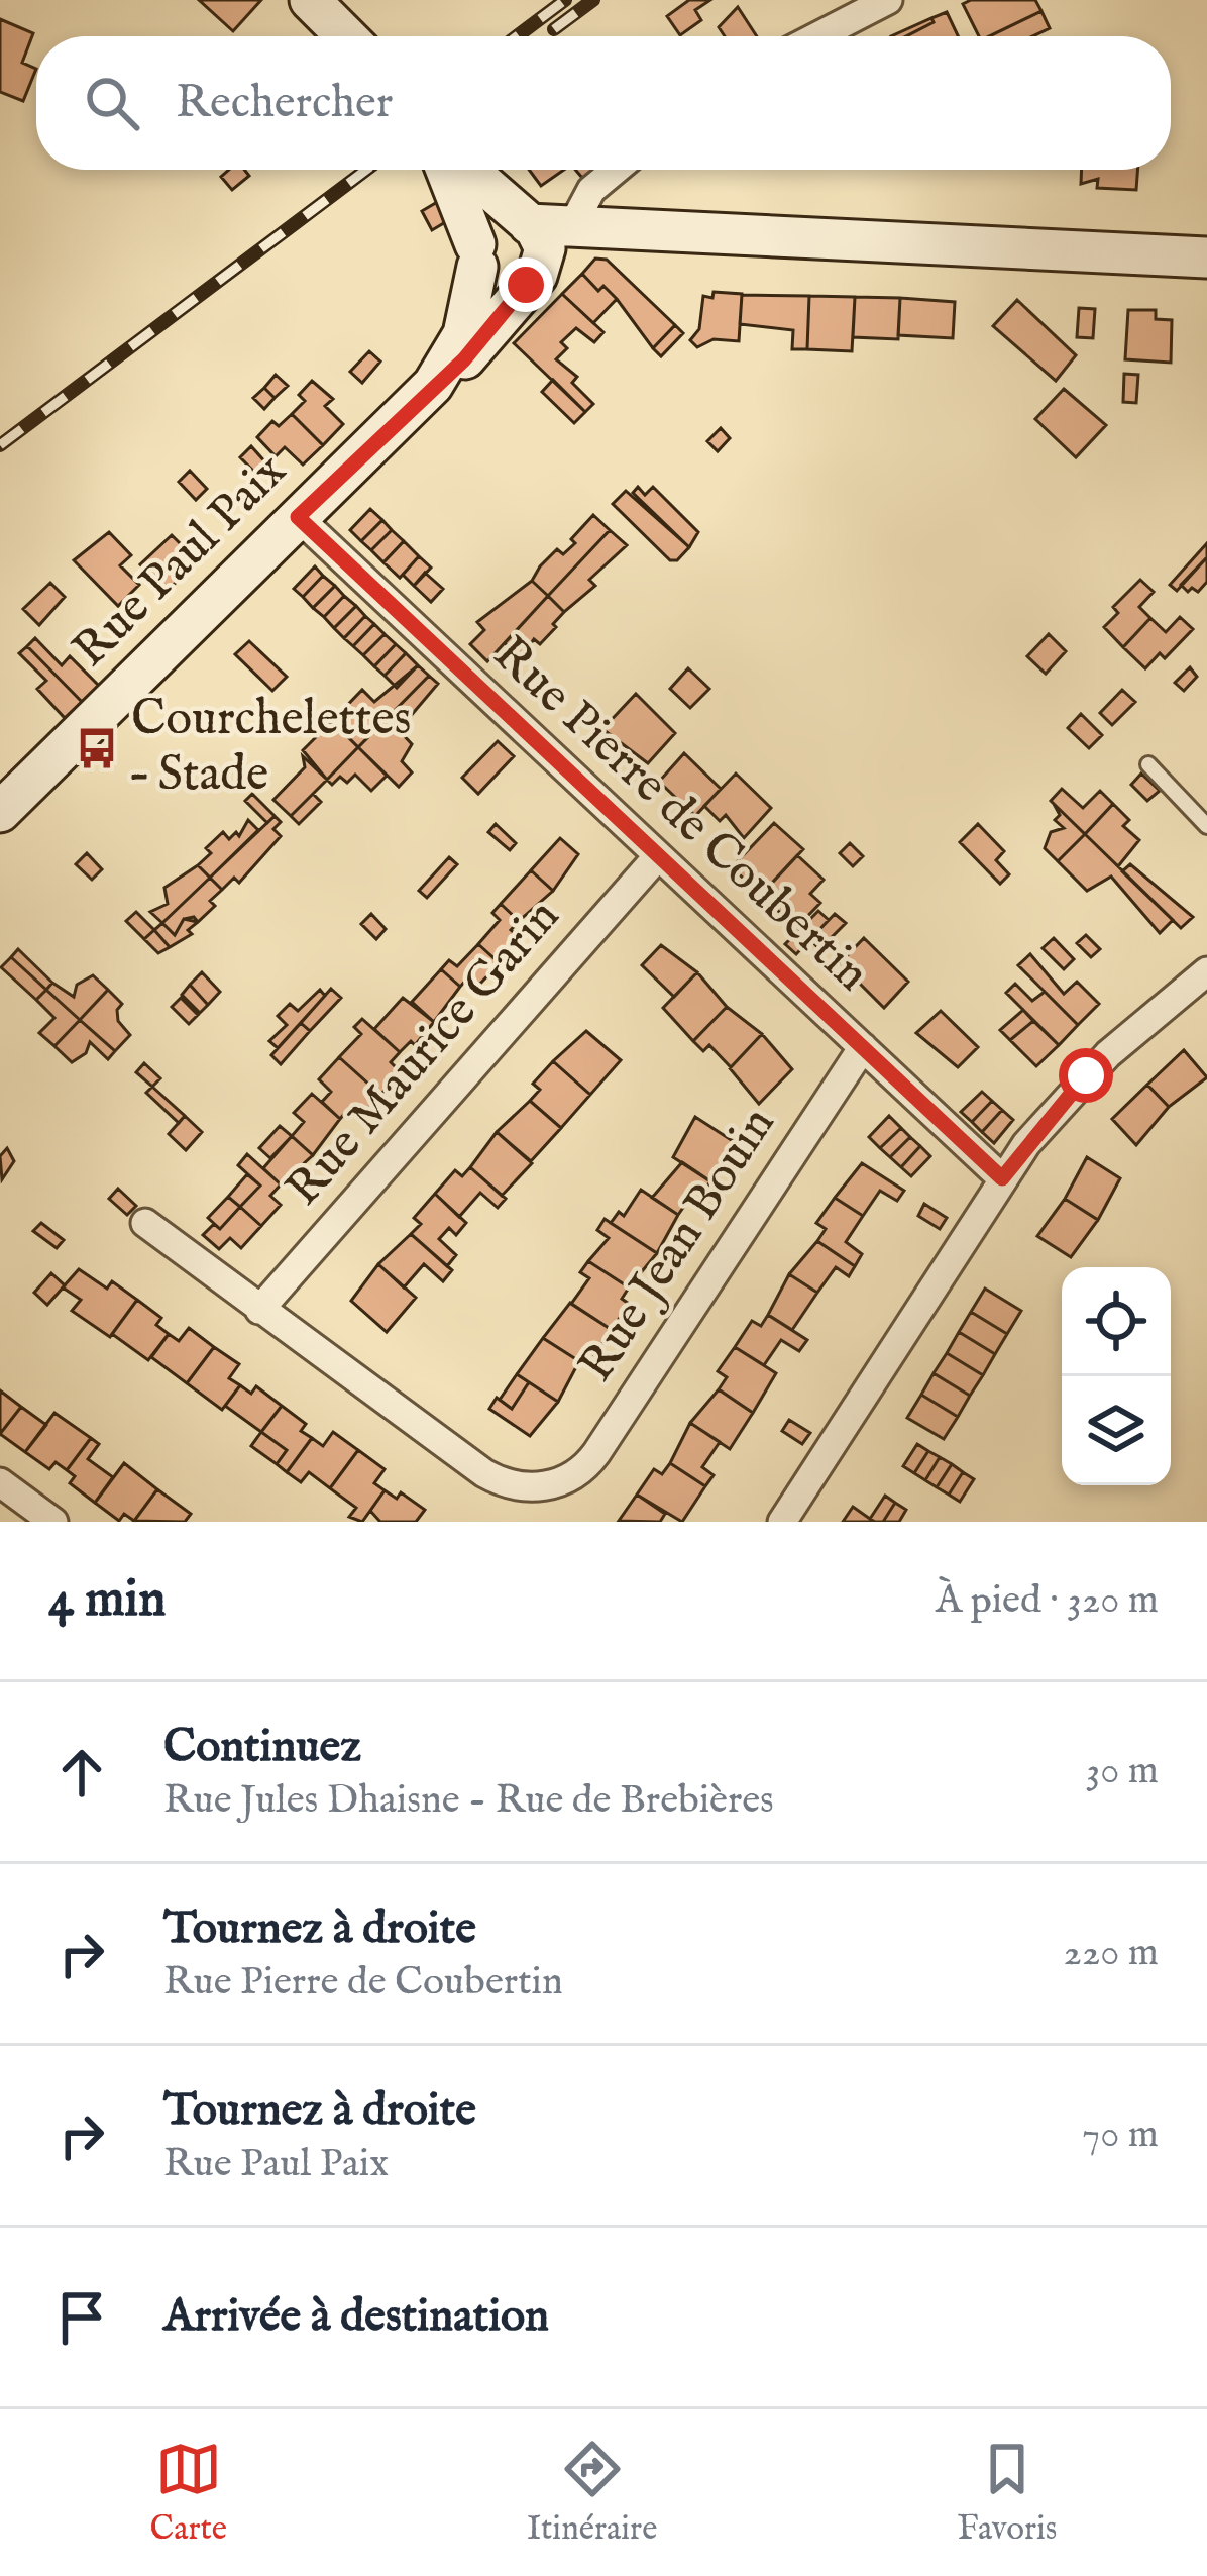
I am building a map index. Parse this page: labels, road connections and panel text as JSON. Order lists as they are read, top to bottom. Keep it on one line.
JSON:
{"streets":{"street":["Rue Paul Paix","Rue Pierre de Coubertin","Rue Maurice Garin","Rue Jean Bouin"]},"crossings":[["Rue Paul Paix","Rue Pierre de Coubertin"],["Rue Pierre de Coubertin","Rue Maurice Garin"],["Rue Pierre de Coubertin","Rue Jean Bouin"],["Rue Maurice Garin","Rue Jean Bouin"]],"places":{"bus stop":["Courchelettes – Stade"]},"page":{"search":"Rechercher","heading":["4 min","À pied · 320 m"],"list":[["Continuez","Rue Jules Dhaisne - Rue de Brebières","30 m"],["Tournez à droite","Rue Pierre de Coubertin","220 m"],["Tournez à droite","Rue Paul Paix","70 m"],"Arrivée à destination"],"nav":["Carte","Itinéraire","Favoris"]}}
